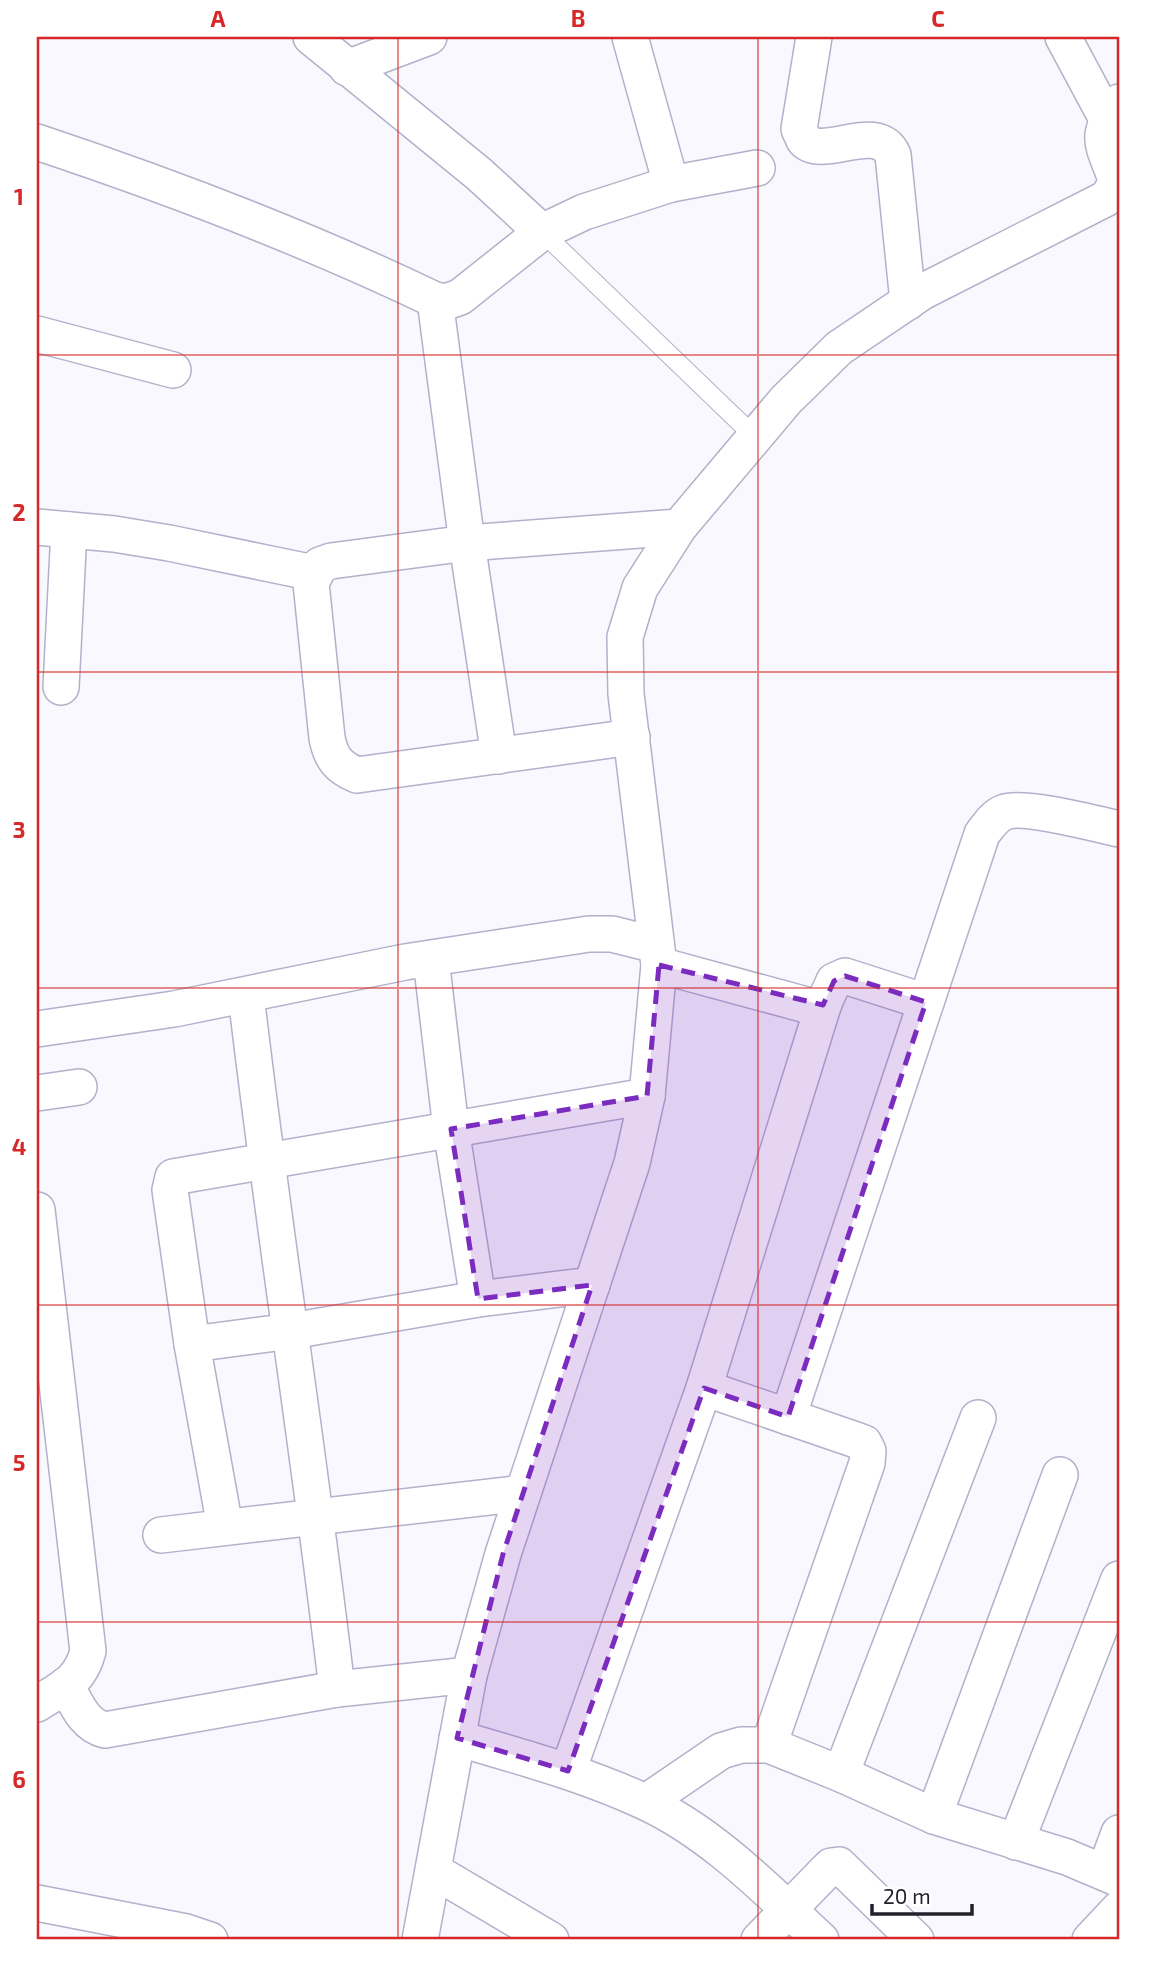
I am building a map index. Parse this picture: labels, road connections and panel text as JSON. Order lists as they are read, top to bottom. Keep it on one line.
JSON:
{"scale_bar":"20 m","grid":{"columns":["A","B","C"],"rows":["1","2","3","4","5","6"]}}
